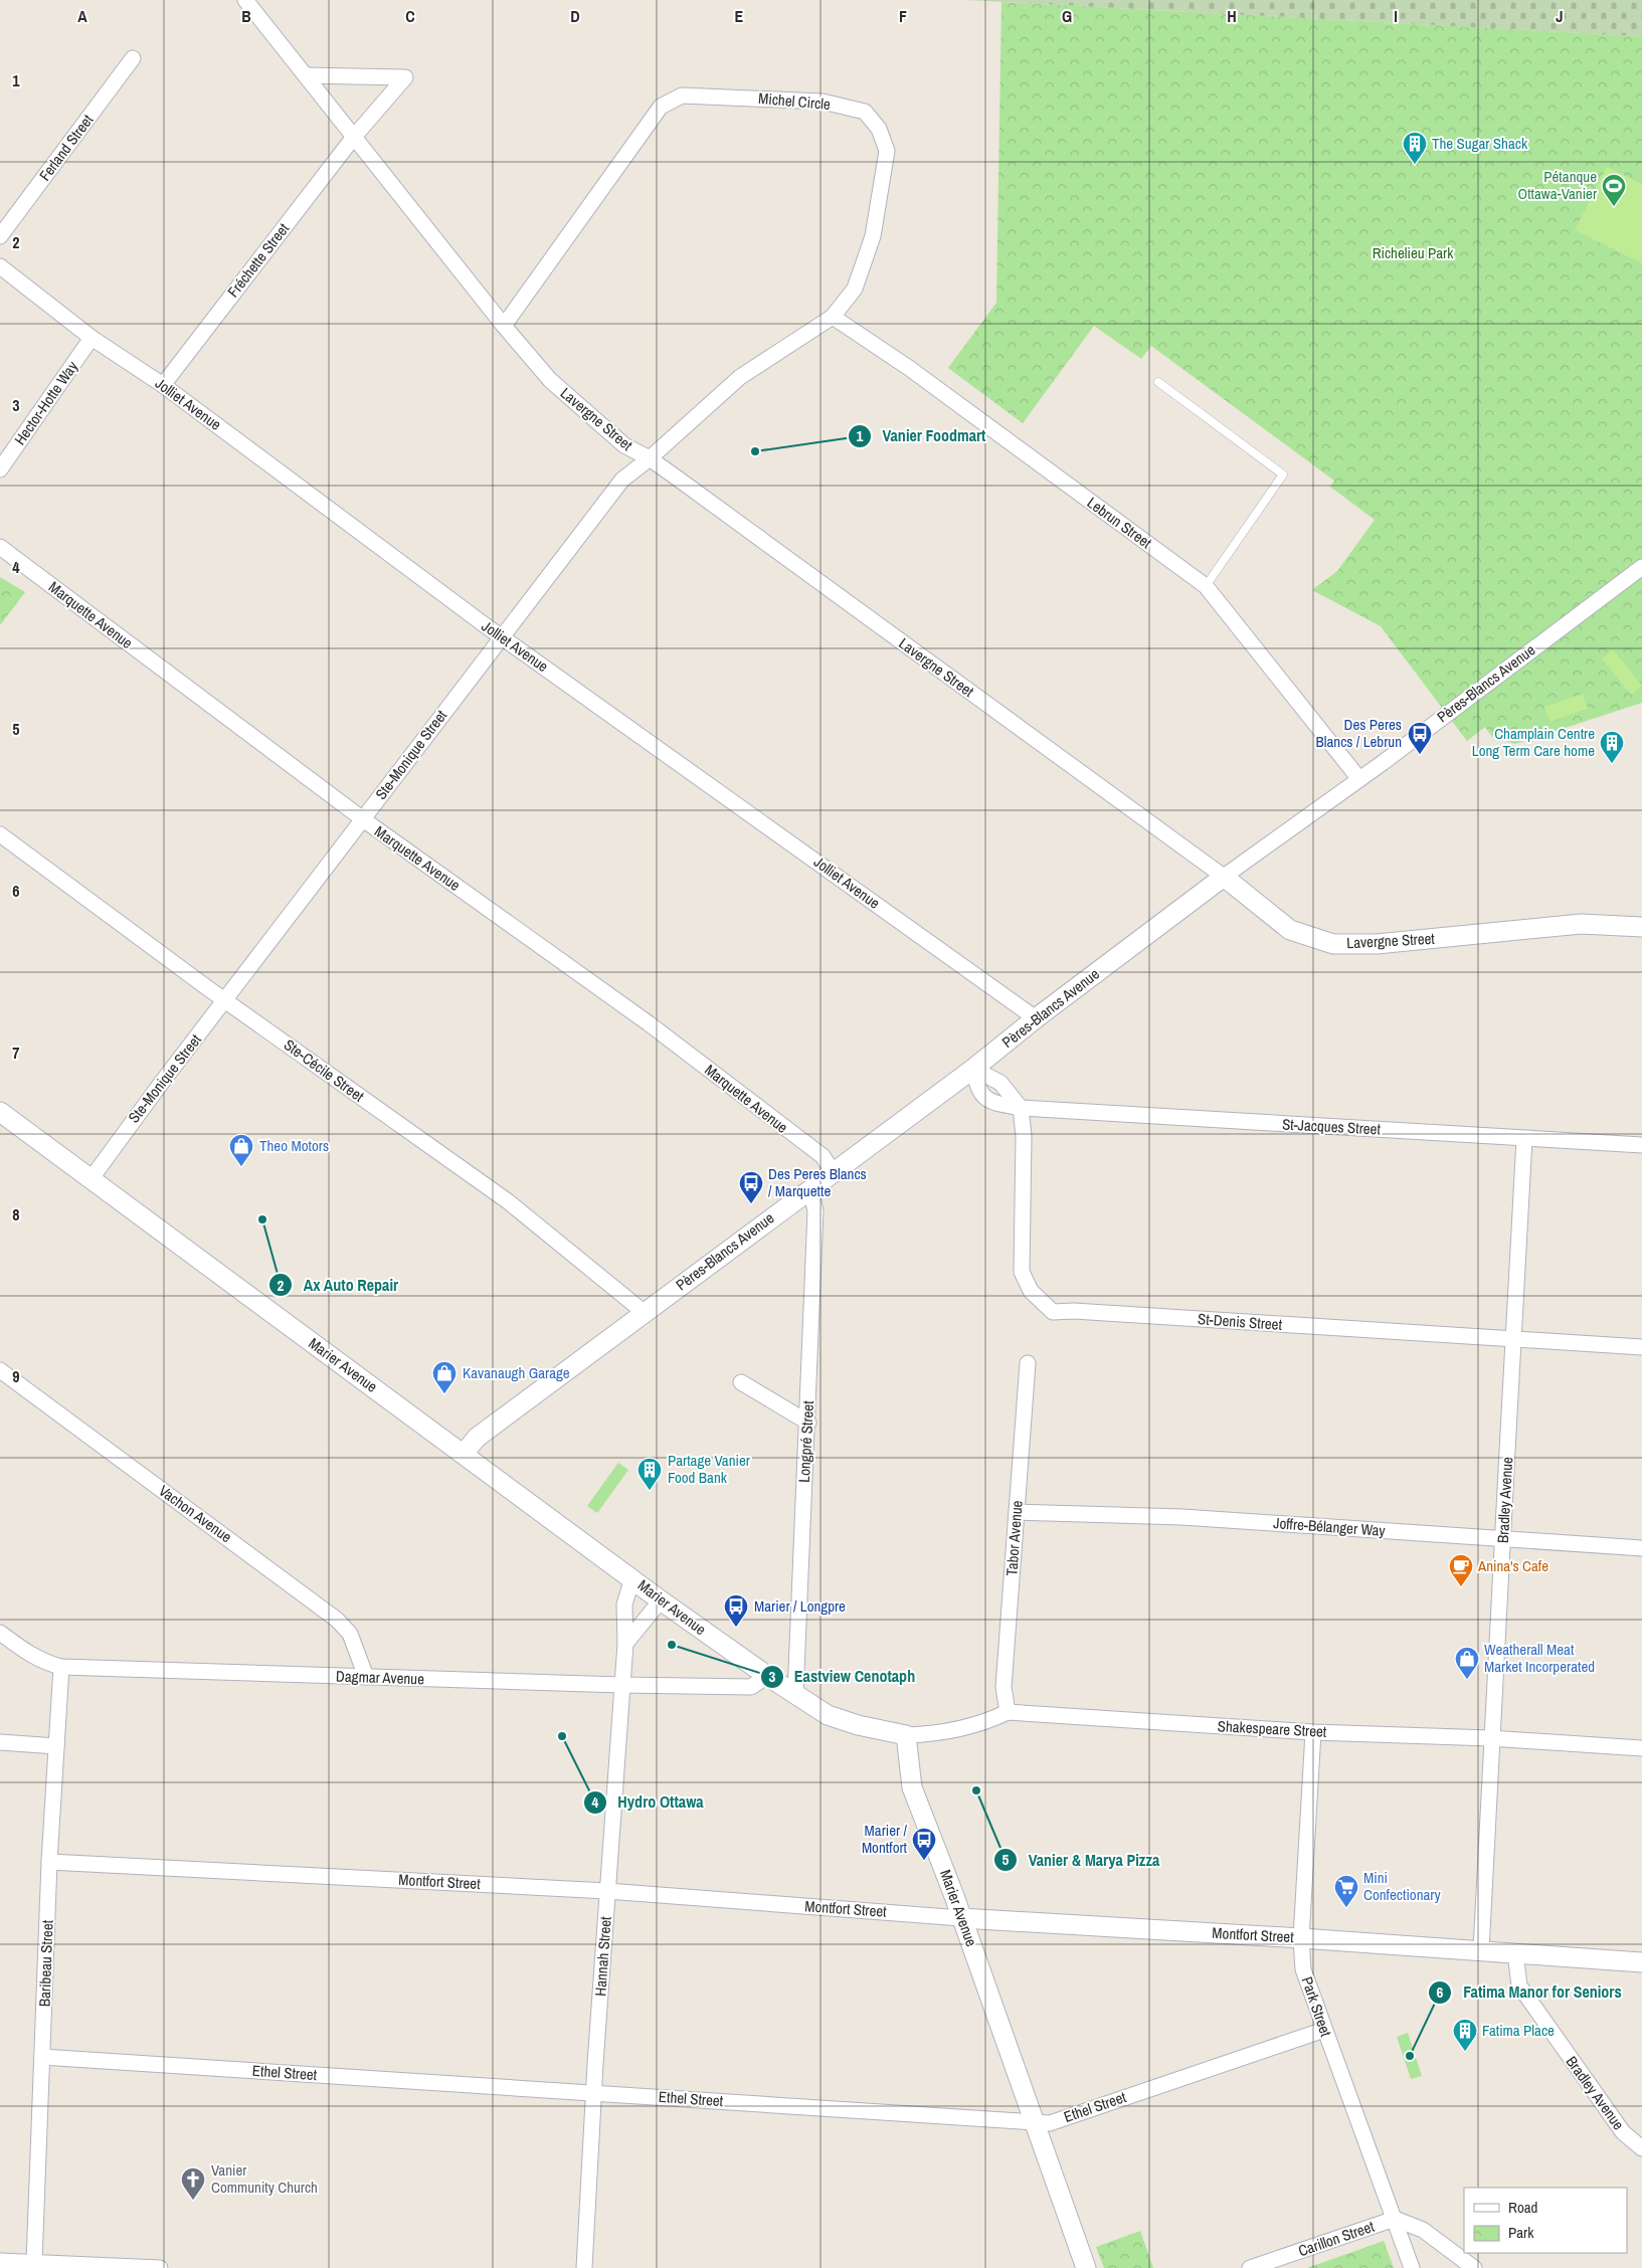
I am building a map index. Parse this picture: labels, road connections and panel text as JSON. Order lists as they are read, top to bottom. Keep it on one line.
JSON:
{"streets":{"street":["Michel Circle","Ferland Street","Fréchette Street","Hector-Hotte Way","Jolliet Avenue","Lavergne Street","Lebrun Street","Marquette Avenue","Pères-Blancs Avenue","Ste-Monique Street","Ste-Cécile Street","St-Jacques Street","St-Denis Street","Marier Avenue","Longpré Street","Bradley Avenue","Vachon Avenue","Joffre-Bélanger Way","Tabor Avenue","Dagmar Avenue","Shakespeare Street","Montfort Street","Hannah Street","Baribeau Street","Park Street","Ethel Street","Carillon Street"]},"crossings":[["Michel Circle","Lavergne Street"],["Michel Circle","Lebrun Street"],["Michel Circle","Ste-Monique Street"],["Fréchette Street","Jolliet Avenue"],["Fréchette Street","Lavergne Street"],["Hector-Hotte Way","Jolliet Avenue"],["Jolliet Avenue","Pères-Blancs Avenue"],["Jolliet Avenue","Ste-Monique Street"],["Lavergne Street","Pères-Blancs Avenue"],["Lavergne Street","Ste-Monique Street"],["Lebrun Street","Pères-Blancs Avenue"],["Marquette Avenue","Pères-Blancs Avenue"],["Marquette Avenue","Ste-Monique Street"],["Pères-Blancs Avenue","Ste-Cécile Street"],["Pères-Blancs Avenue","St-Jacques Street"],["Pères-Blancs Avenue","Marier Avenue"],["Pères-Blancs Avenue","Longpré Street"],["Ste-Monique Street","Ste-Cécile Street"],["Ste-Monique Street","Marier Avenue"],["St-Jacques Street","St-Denis Street"],["St-Jacques Street","Bradley Avenue"],["St-Denis Street","Bradley Avenue"],["Marier Avenue","Longpré Street"],["Marier Avenue","Dagmar Avenue"],["Marier Avenue","Shakespeare Street"],["Marier Avenue","Montfort Street"],["Marier Avenue","Hannah Street"],["Marier Avenue","Ethel Street"],["Bradley Avenue","Joffre-Bélanger Way"],["Bradley Avenue","Shakespeare Street"],["Bradley Avenue","Montfort Street"],["Vachon Avenue","Dagmar Avenue"],["Joffre-Bélanger Way","Tabor Avenue"],["Tabor Avenue","Shakespeare Street"],["Dagmar Avenue","Hannah Street"],["Dagmar Avenue","Baribeau Street"],["Shakespeare Street","Park Street"],["Montfort Street","Hannah Street"],["Montfort Street","Baribeau Street"],["Montfort Street","Park Street"],["Hannah Street","Ethel Street"],["Baribeau Street","Ethel Street"],["Park Street","Ethel Street"],["Park Street","Carillon Street"]],"parks":["Richelieu Park"],"places":{"building":["The Sugar Shack","Champlain Centre Long Term Care home","Partage Vanier Food Bank","Fatima Place"],"sports":["Pétanque Ottawa-Vanier"],"other":["Vanier Foodmart","Ax Auto Repair","Eastview Cenotaph","Hydro Ottawa","Vanier & Marya Pizza","Fatima Manor for Seniors"],"bus stop":["Des Peres Blancs / Lebrun","Des Peres Blancs / Marquette","Marier / Longpre","Marier / Montfort"],"shop":["Theo Motors","Kavanaugh Garage","Weatherall Meat Market Incorperated"],"cafe":["Anina's Cafe"],"supermarket":["Mini Confectionary"],"church":["Vanier Community Church"]},"legend":["Road","Park"],"grid":{"columns":["A","B","C","D","E","F","G","H","I","J"],"rows":["1","2","3","4","5","6","7","8","9"]}}
